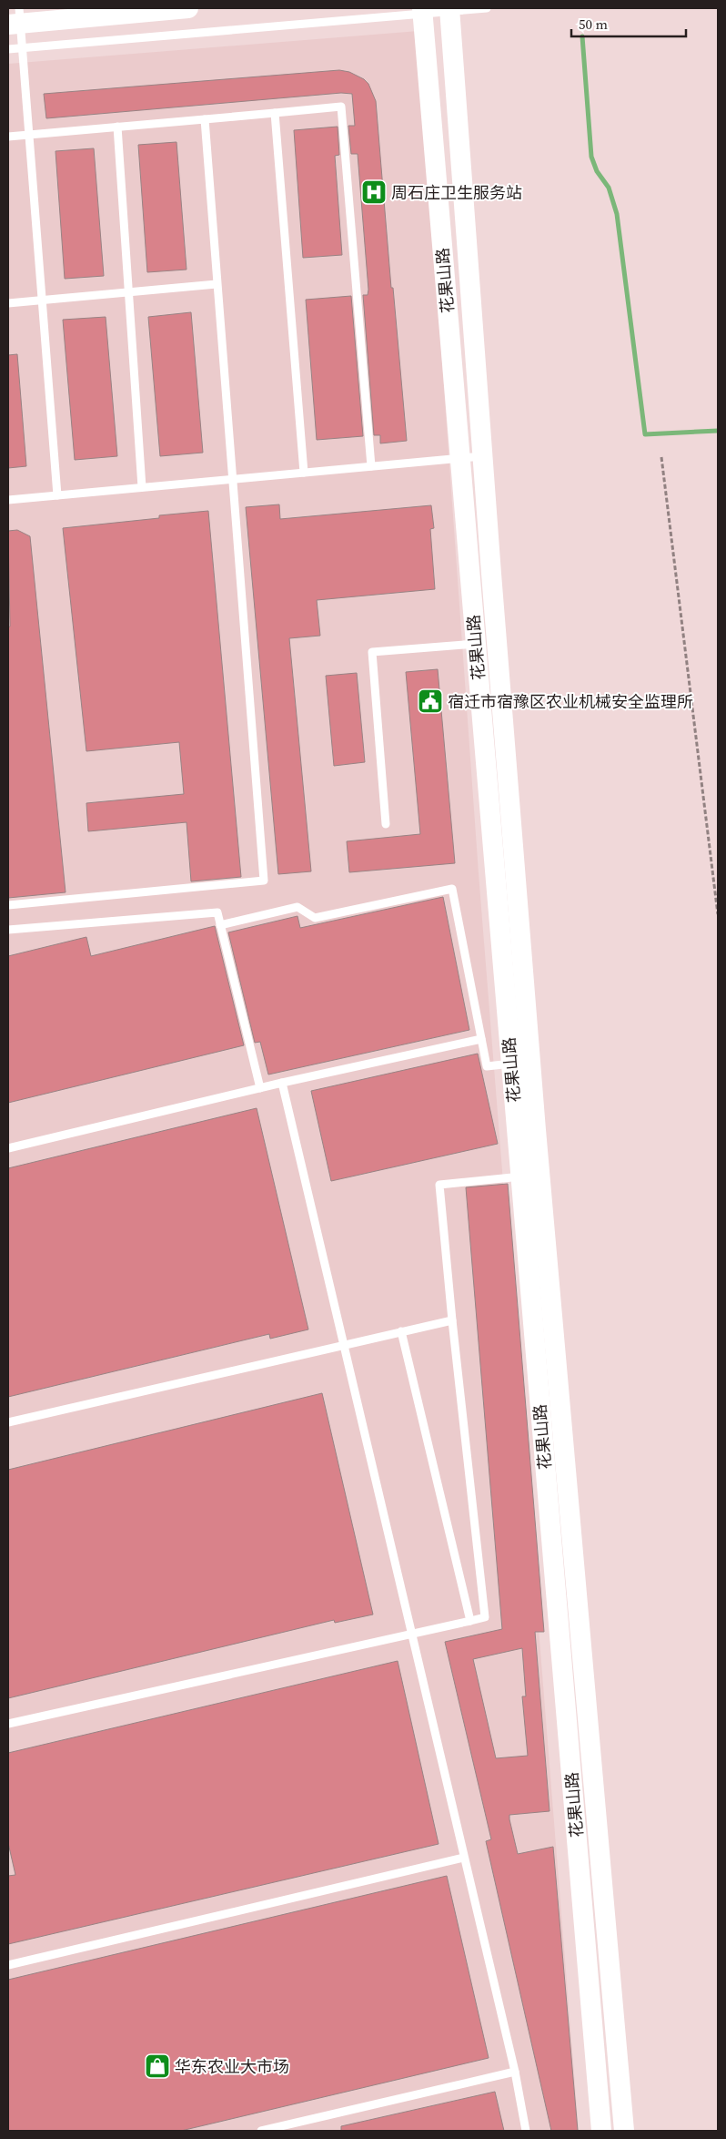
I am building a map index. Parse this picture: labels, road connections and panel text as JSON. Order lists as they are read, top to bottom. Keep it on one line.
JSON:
{"streets":{"street":["花果山路"]},"places":{"hospital":["周石庄卫生服务站"],"public building":["宿迁市宿豫区农业机械安全监理所"],"shop":["华东农业大市场"]},"scale_bar":"50 m"}
